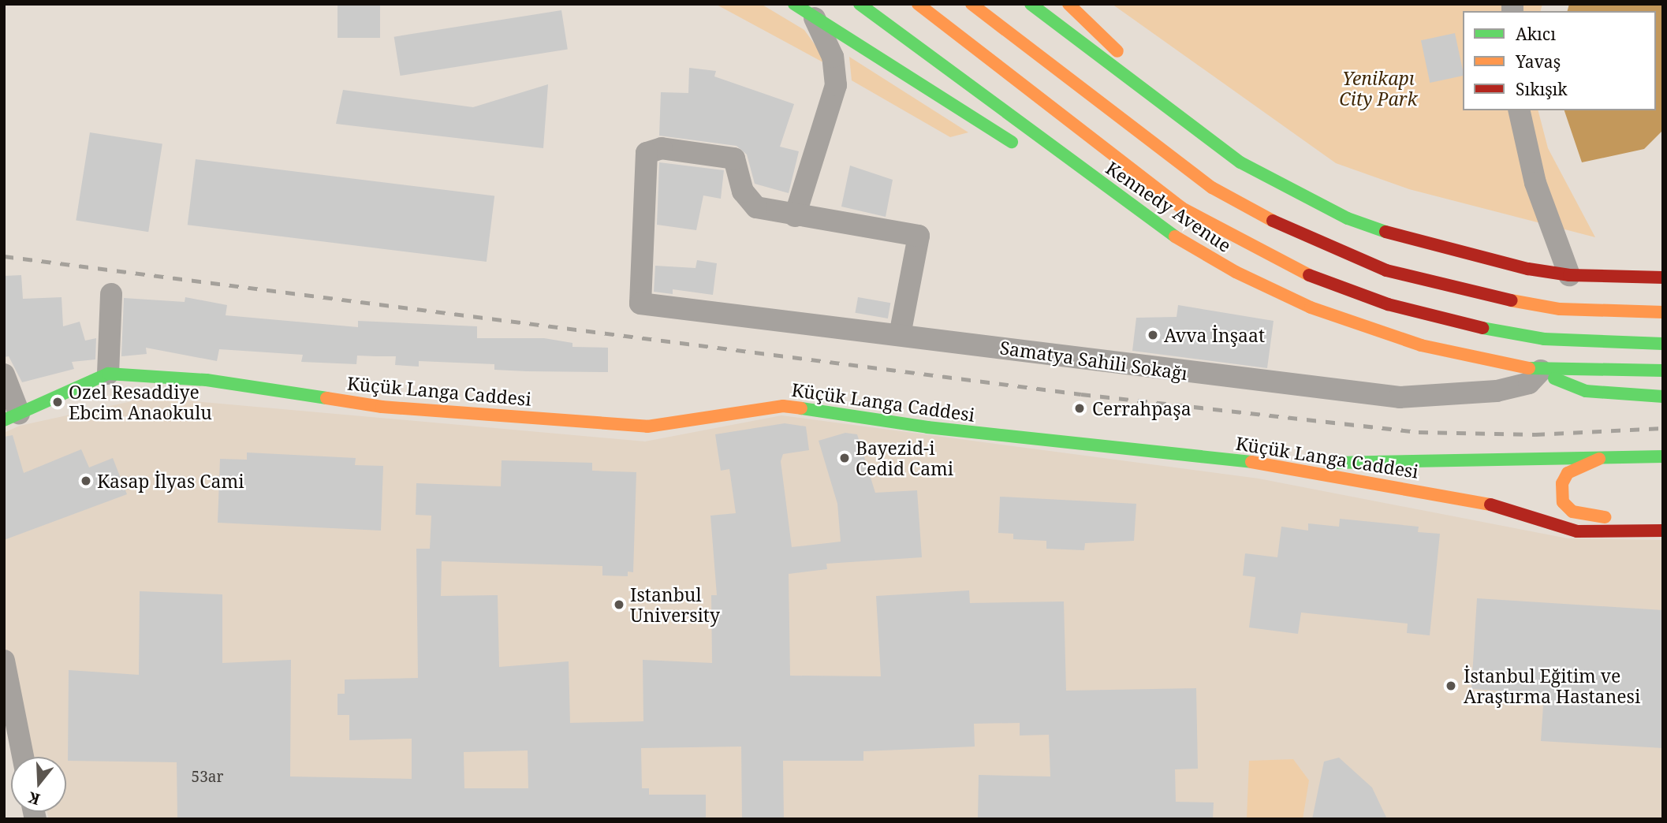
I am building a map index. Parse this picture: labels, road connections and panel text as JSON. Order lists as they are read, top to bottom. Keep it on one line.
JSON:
{"streets":{"main road":["Kennedy Avenue","Küçük Langa Caddesi"],"street":["Samatya Sahili Sokağı"]},"crossings":[["Kennedy Avenue","Samatya Sahili Sokağı"]],"parks":["Yenikapı City Park"],"places":["Avva İnşaat","Ozel Resaddiye Ebcim Anaokulu","Cerrahpaşa","Bayezid-i Cedid Cami","Kasap İlyas Cami","Istanbul University","İstanbul Eğitim ve Araştırma Hastanesi"],"house_numbers":["53ar"],"legend":["Akıcı","Yavaş","Sıkışık"],"north":"bottom"}
